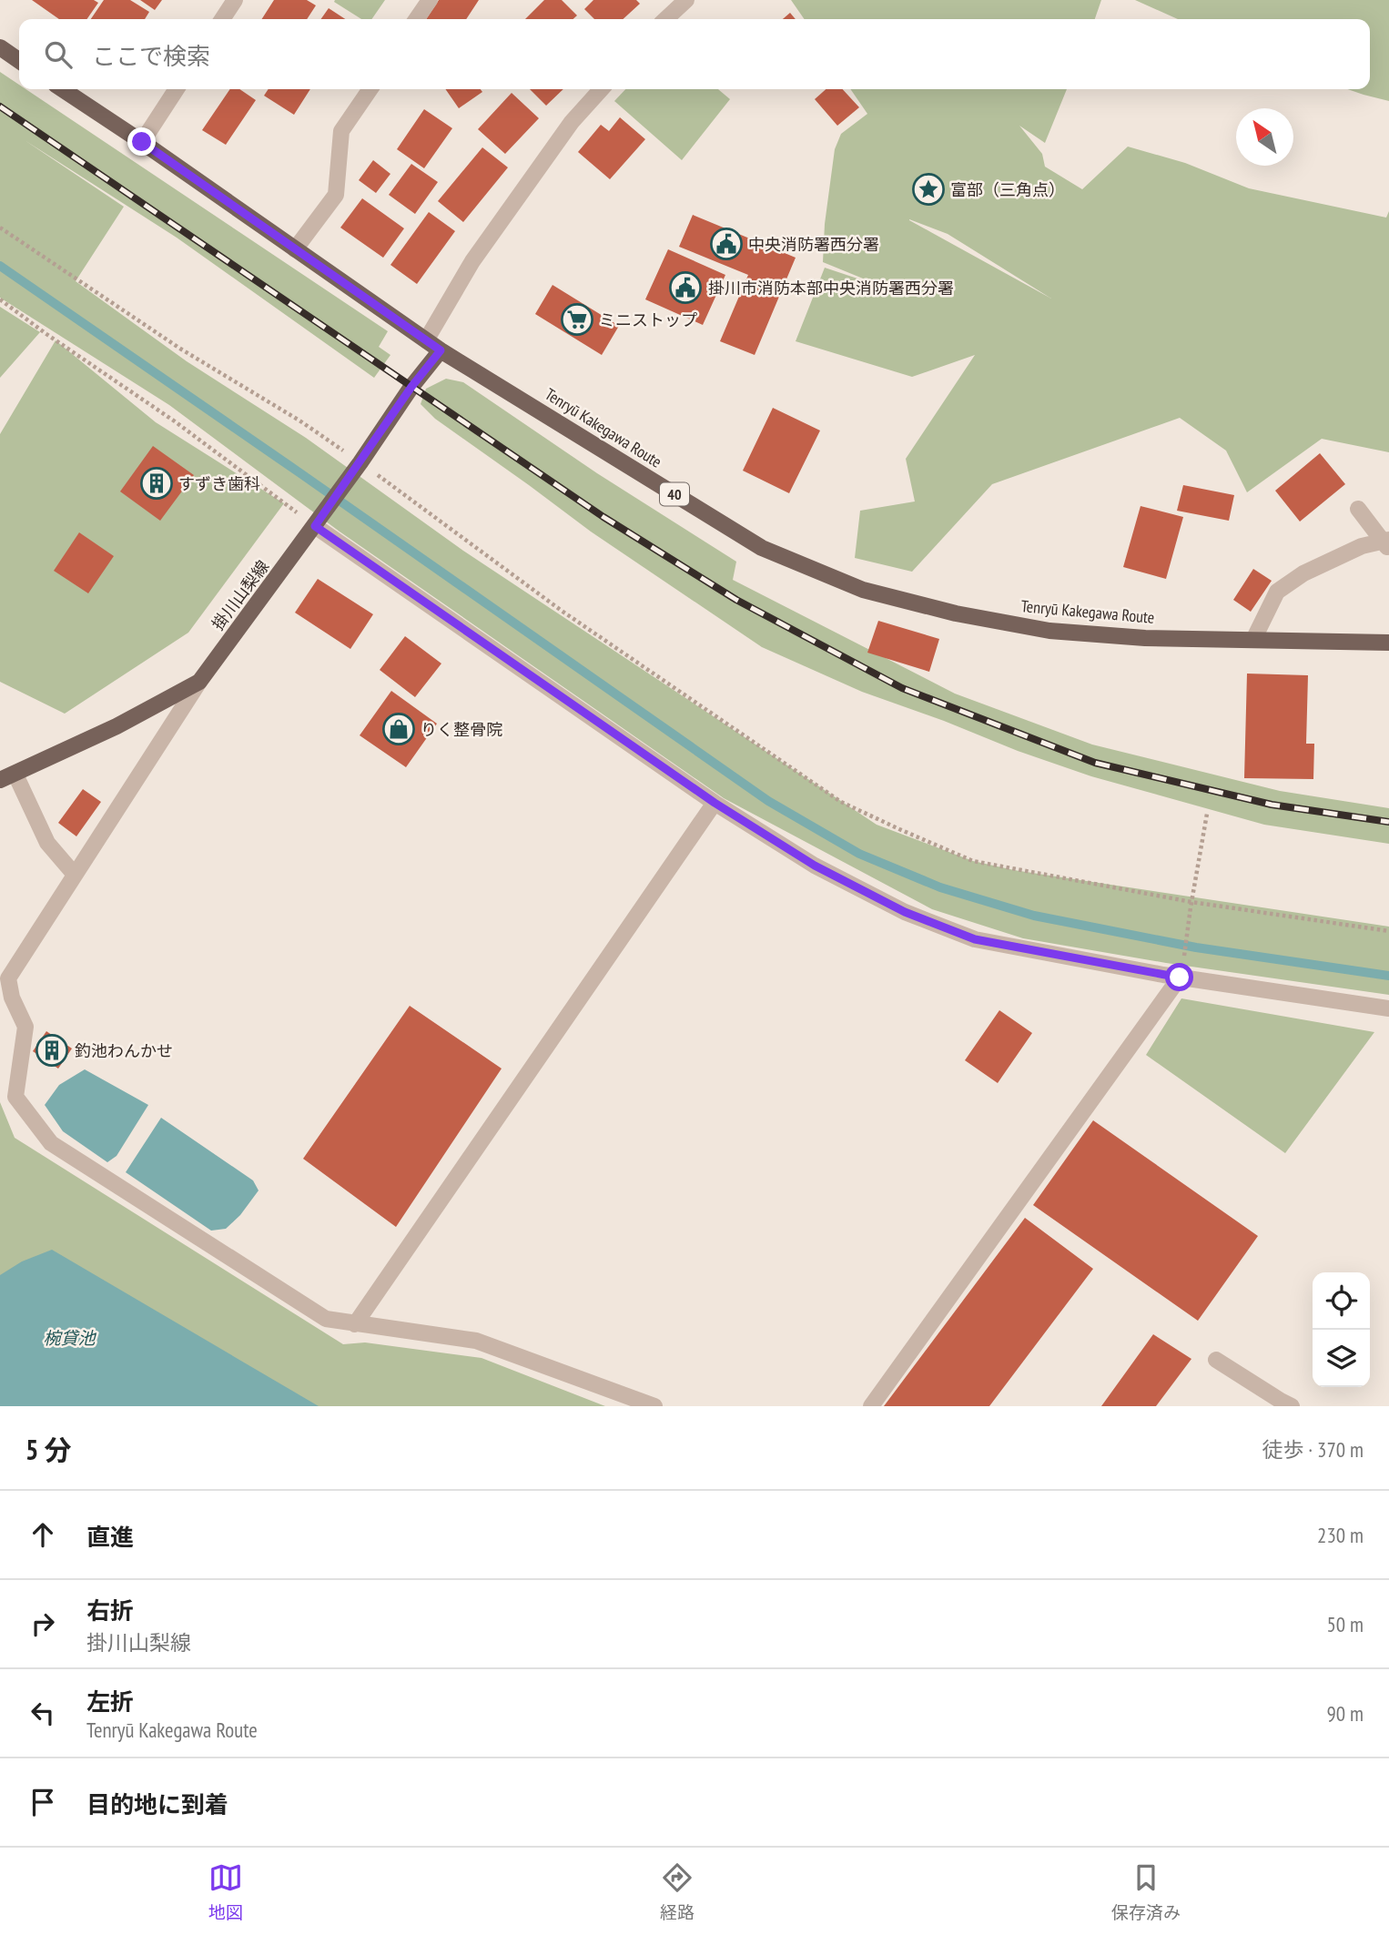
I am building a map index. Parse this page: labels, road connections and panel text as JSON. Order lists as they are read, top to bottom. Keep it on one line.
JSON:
{"streets":{"main road":["Tenryū Kakegawa Route","40","掛川山梨線"]},"crossings":[["Tenryū Kakegawa Route","掛川山梨線"]],"water":["椀貸池"],"places":{"place":["富部（三角点）"],"public building":["中央消防署西分署","掛川市消防本部中央消防署西分署"],"supermarket":["ミニストップ"],"building":["すずき歯科","釣池わんかせ"],"shop":["りく整骨院"]},"north":"top left","page":{"search":"ここで検索","heading":["5 分","徒歩 · 370 m"],"list":[["直進","230 m"],["右折","掛川山梨線","50 m"],["左折","Tenryū Kakegawa Route","90 m"],"目的地に到着"],"nav":["地図","経路","保存済み"]}}
